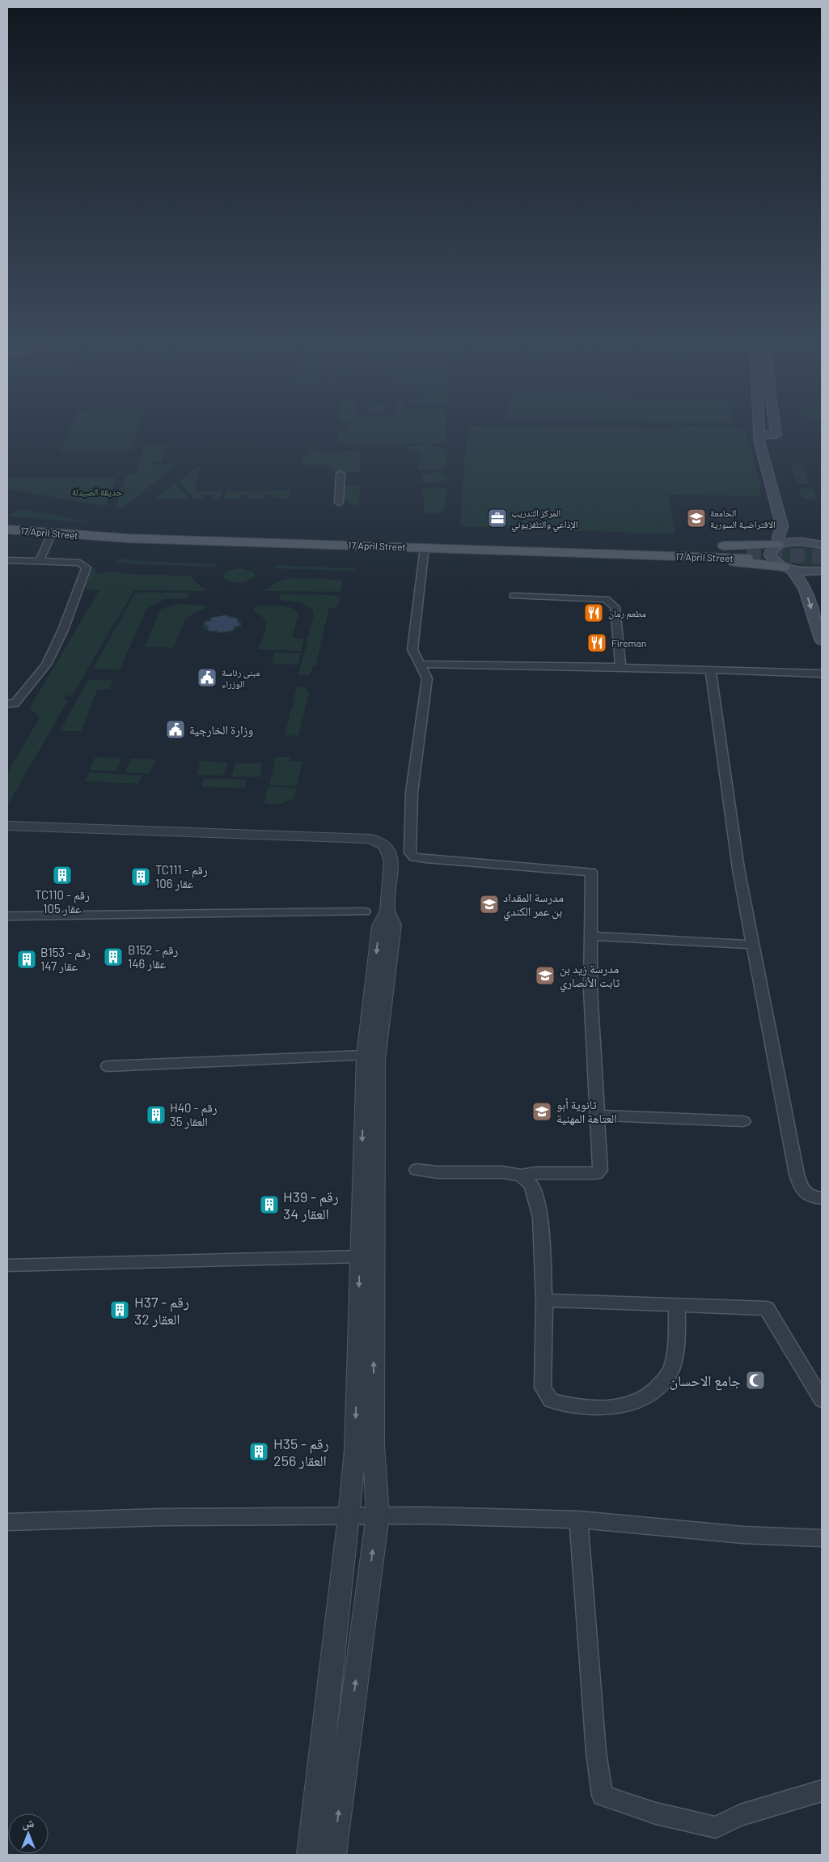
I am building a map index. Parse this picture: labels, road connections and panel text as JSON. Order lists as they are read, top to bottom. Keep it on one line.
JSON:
{"streets":{"main road":["17 April Street"]},"parks":["حديقة الصيدلة"],"places":{"office":["المركز التدريب الإذاعي والتلفزيوني"],"school or university":["الحامعة الافتراضية السورية","مدرسة المقداد بن عمر الكندي","مدرسة زيد بن ثابت الأنصاري","ثانوية أبو العتاهة المهنية"],"restaurant":["مطعم رمان","Fireman"],"public building":["مبنى رئاسة الوزراء","وزارة الخارجية"],"building":["TC110 - رقم عقار 105","TC111 - رقم عقار 106","B152 - رقم عقار 146","B153 - رقم عقار 147","H40 - رقم العقار 35","H39 - رقم العقار 34","H37 - رقم العقار 32","H35 - رقم العقار 256"],"mosque":["جامع الاحسان"]},"north":"top"}
